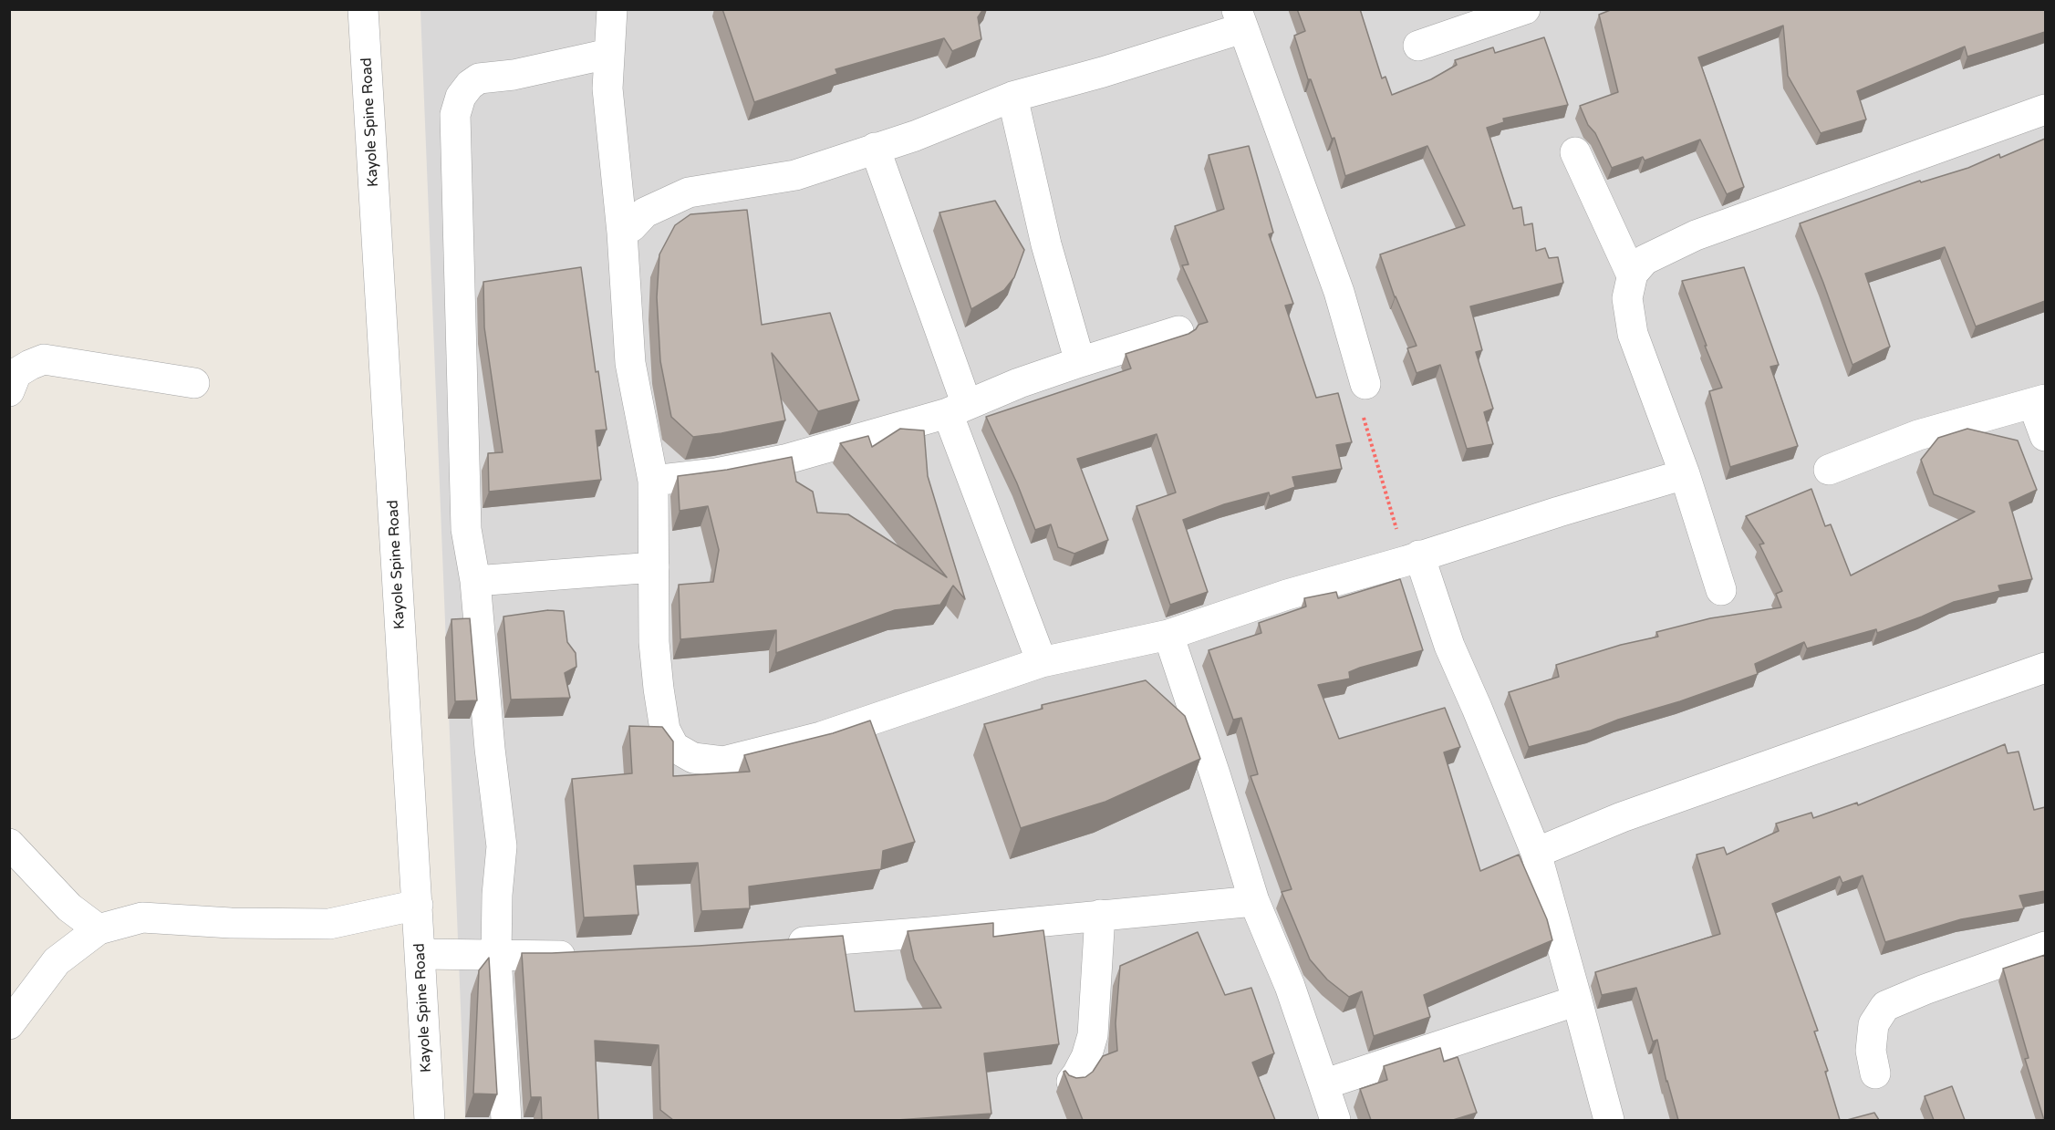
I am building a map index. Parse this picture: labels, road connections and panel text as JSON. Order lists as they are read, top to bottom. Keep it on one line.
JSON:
{"streets":{"street":["Kayole Spine Road"]}}
